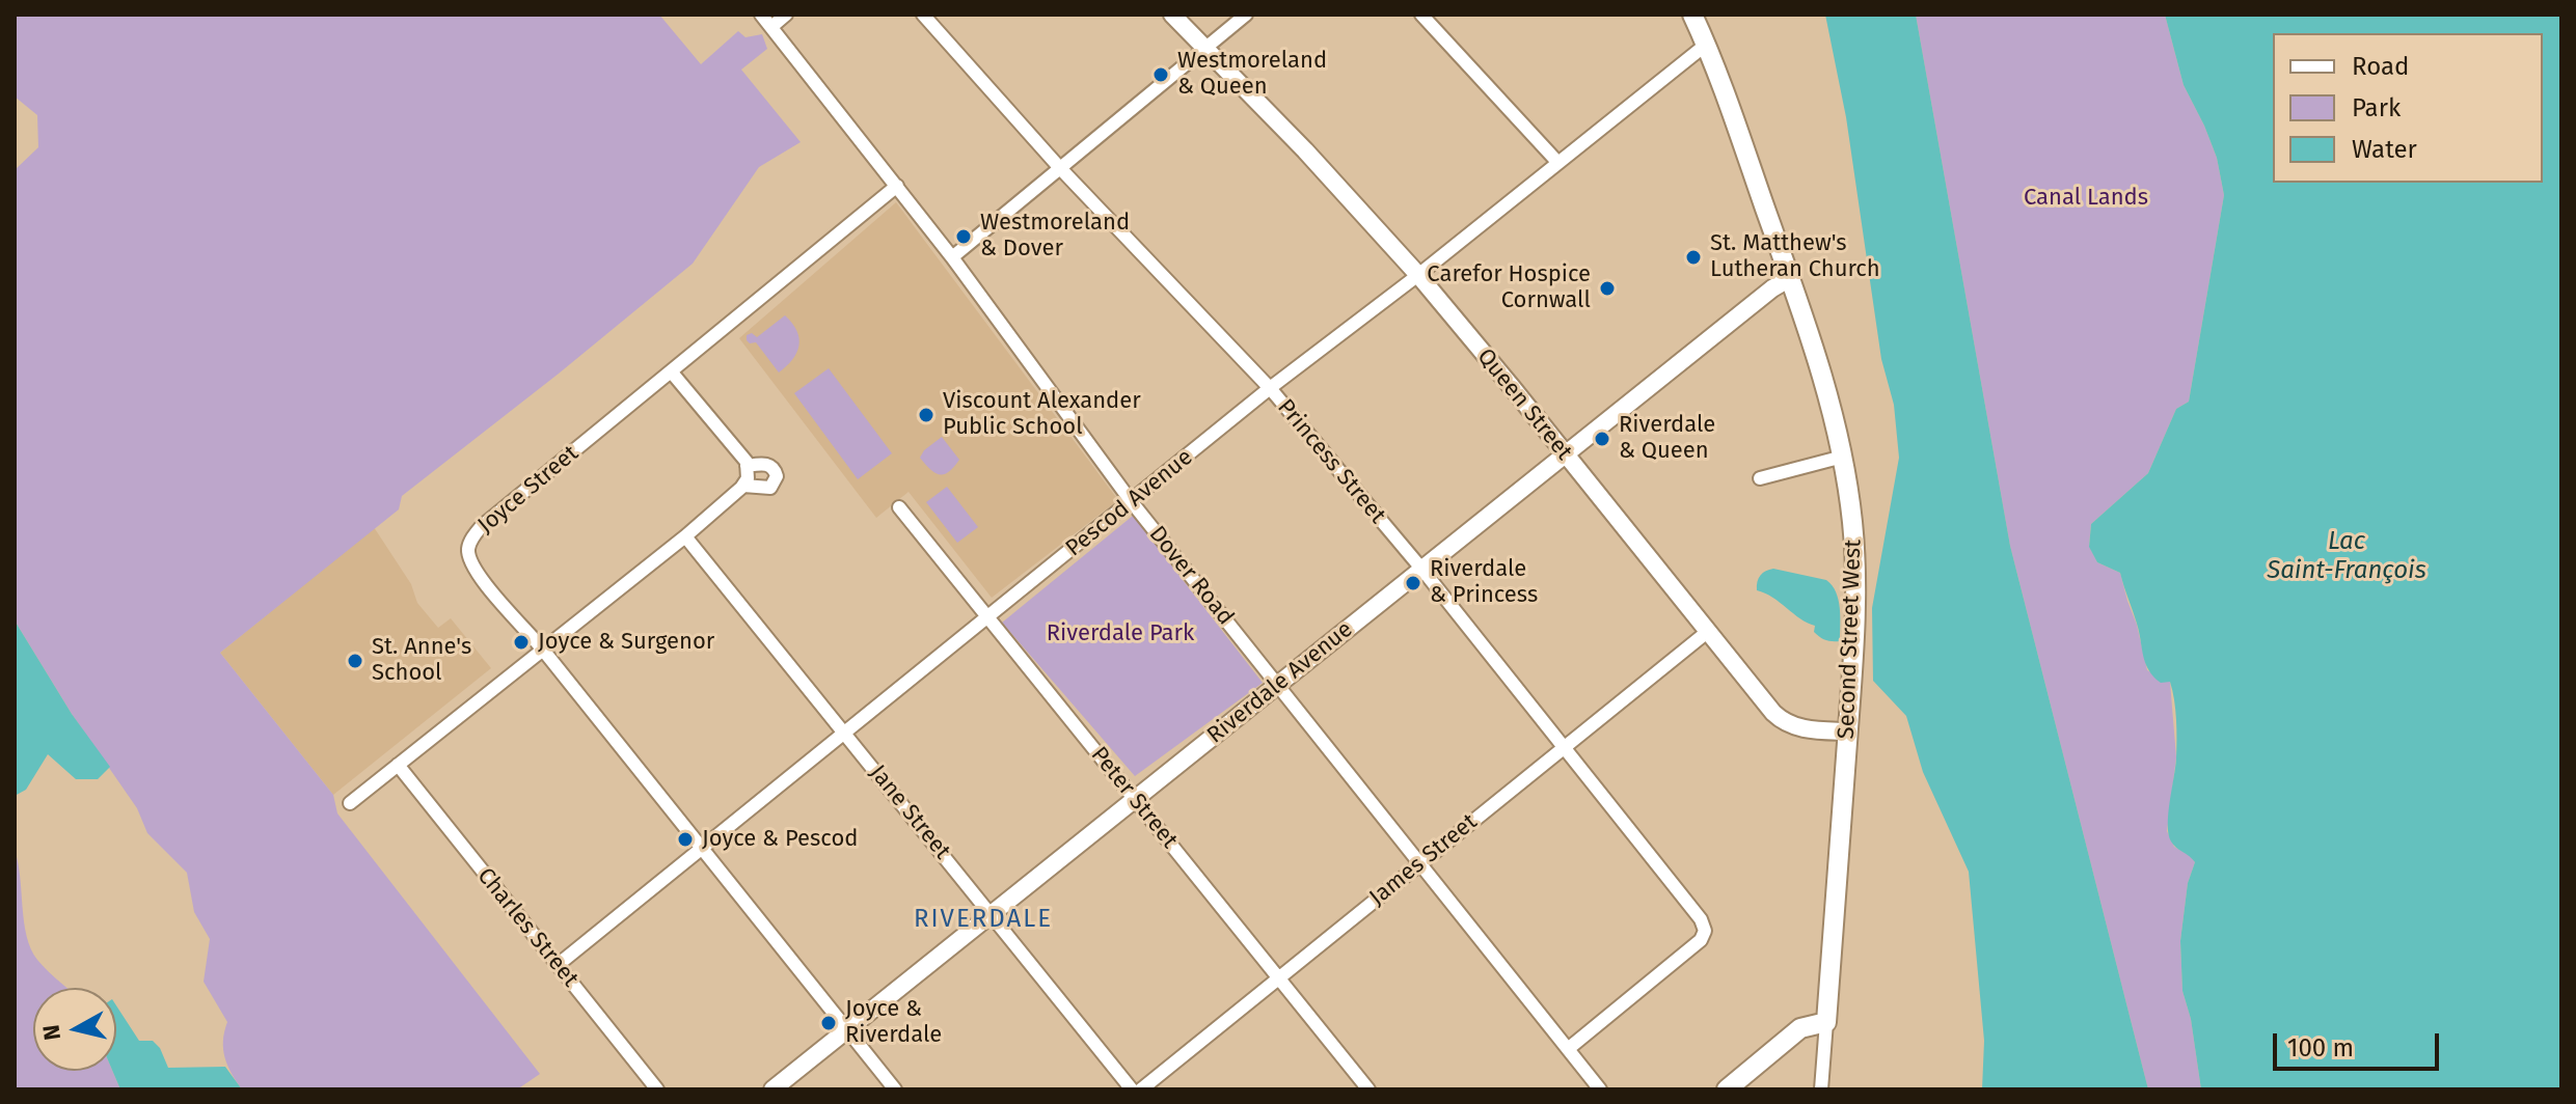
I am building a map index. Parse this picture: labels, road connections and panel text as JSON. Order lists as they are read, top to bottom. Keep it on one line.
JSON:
{"streets":{"main road":["Second Street West"],"street":["Queen Street","Princess Street","Joyce Street","Pescod Avenue","Dover Road","Riverdale Avenue","Peter Street","Jane Street","James Street","Charles Street"]},"crossings":[["Queen Street","Pescod Avenue"],["Queen Street","Second Street West"],["Queen Street","Riverdale Avenue"],["Queen Street","James Street"],["Princess Street","Pescod Avenue"],["Princess Street","Dover Road"],["Princess Street","Riverdale Avenue"],["Princess Street","James Street"],["Joyce Street","Pescod Avenue"],["Joyce Street","Dover Road"],["Joyce Street","Riverdale Avenue"],["Pescod Avenue","Dover Road"],["Pescod Avenue","Second Street West"],["Pescod Avenue","Peter Street"],["Pescod Avenue","Jane Street"],["Pescod Avenue","Charles Street"],["Dover Road","Riverdale Avenue"],["Dover Road","James Street"],["Second Street West","Riverdale Avenue"],["Riverdale Avenue","Peter Street"],["Riverdale Avenue","Jane Street"],["Peter Street","James Street"]],"districts":["RIVERDALE"],"water":["Lac Saint-François"],"parks":["Canal Lands","Riverdale Park"],"places":["Westmoreland & Queen","Westmoreland & Dover","St. Matthew's Lutheran Church","Carefor Hospice Cornwall","Viscount Alexander Public School","Riverdale & Queen","Riverdale & Princess","Joyce & Surgenor","St. Anne's School","Joyce & Pescod","Joyce & Riverdale"],"legend":["Road","Park","Water"],"scale_bar":"100 m","north":"left"}
